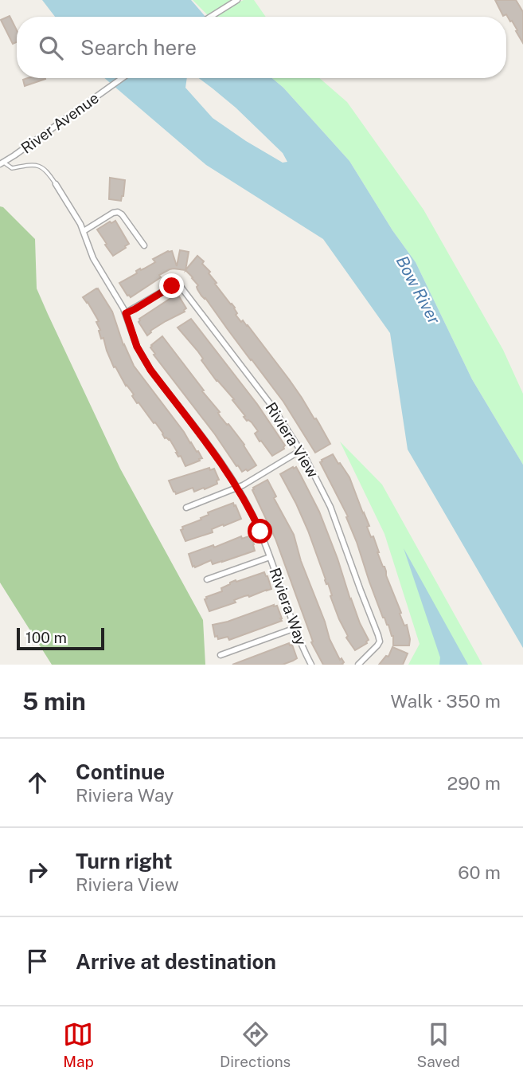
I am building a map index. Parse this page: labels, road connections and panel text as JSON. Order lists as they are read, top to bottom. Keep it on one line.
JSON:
{"streets":{"street":["River Avenue","Riviera View","Riviera Way"]},"crossings":[["Riviera View","Riviera Way"]],"water":["Bow River"],"scale_bar":"100 m","page":{"search":"Search here","scale":"100 m","heading":["5 min","Walk · 350 m"],"list":[["Continue","Riviera Way","290 m"],["Turn right","Riviera View","60 m"],"Arrive at destination"],"nav":["Map","Directions","Saved"]}}
